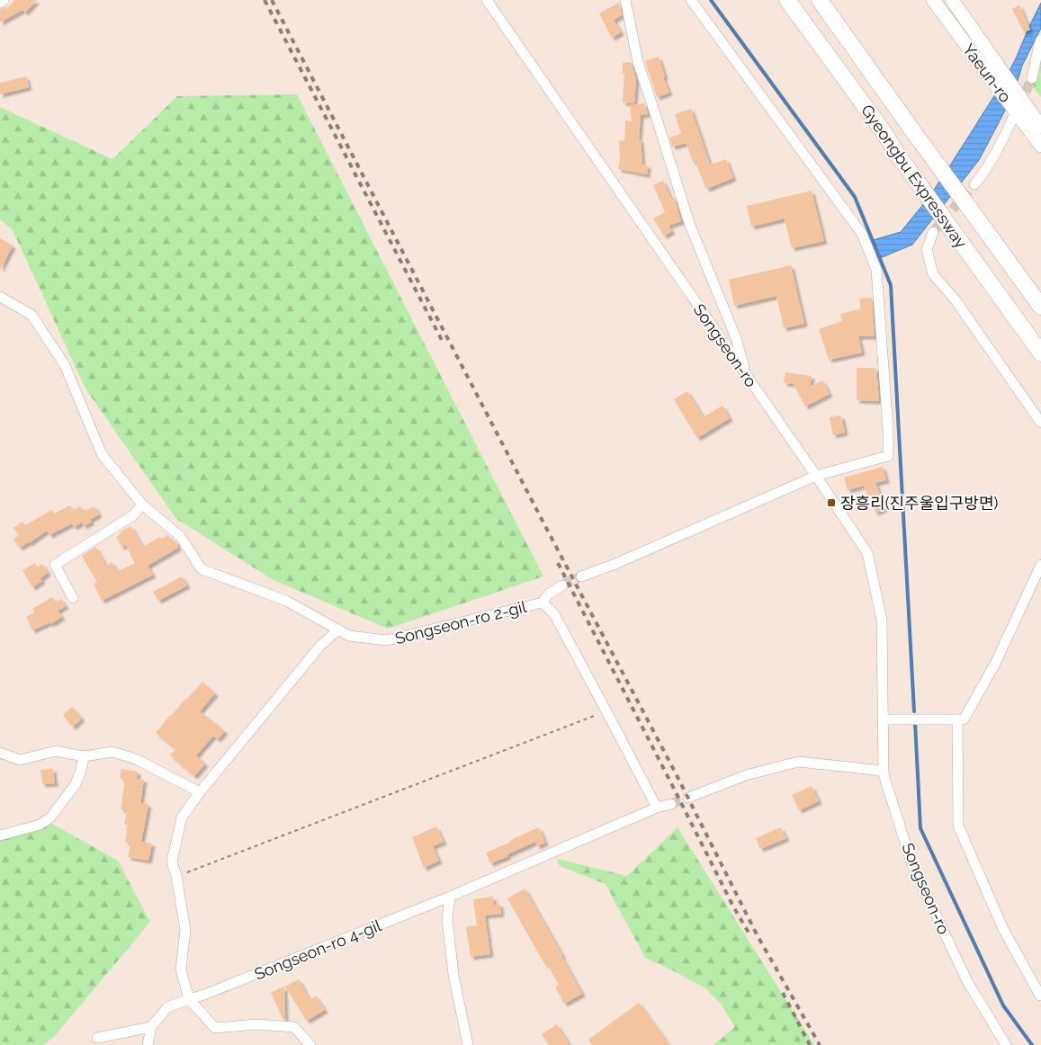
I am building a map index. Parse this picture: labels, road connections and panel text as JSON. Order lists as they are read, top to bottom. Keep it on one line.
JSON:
{"streets":{"highway":["Gyeongbu Expressway"],"main road":["Yaeun-ro"],"street":["Songseon-ro","Songseon-ro 2-gil","Songseon-ro 4-gil"]},"places":{"transit":["장흥리(진주울입구방면)"]}}
